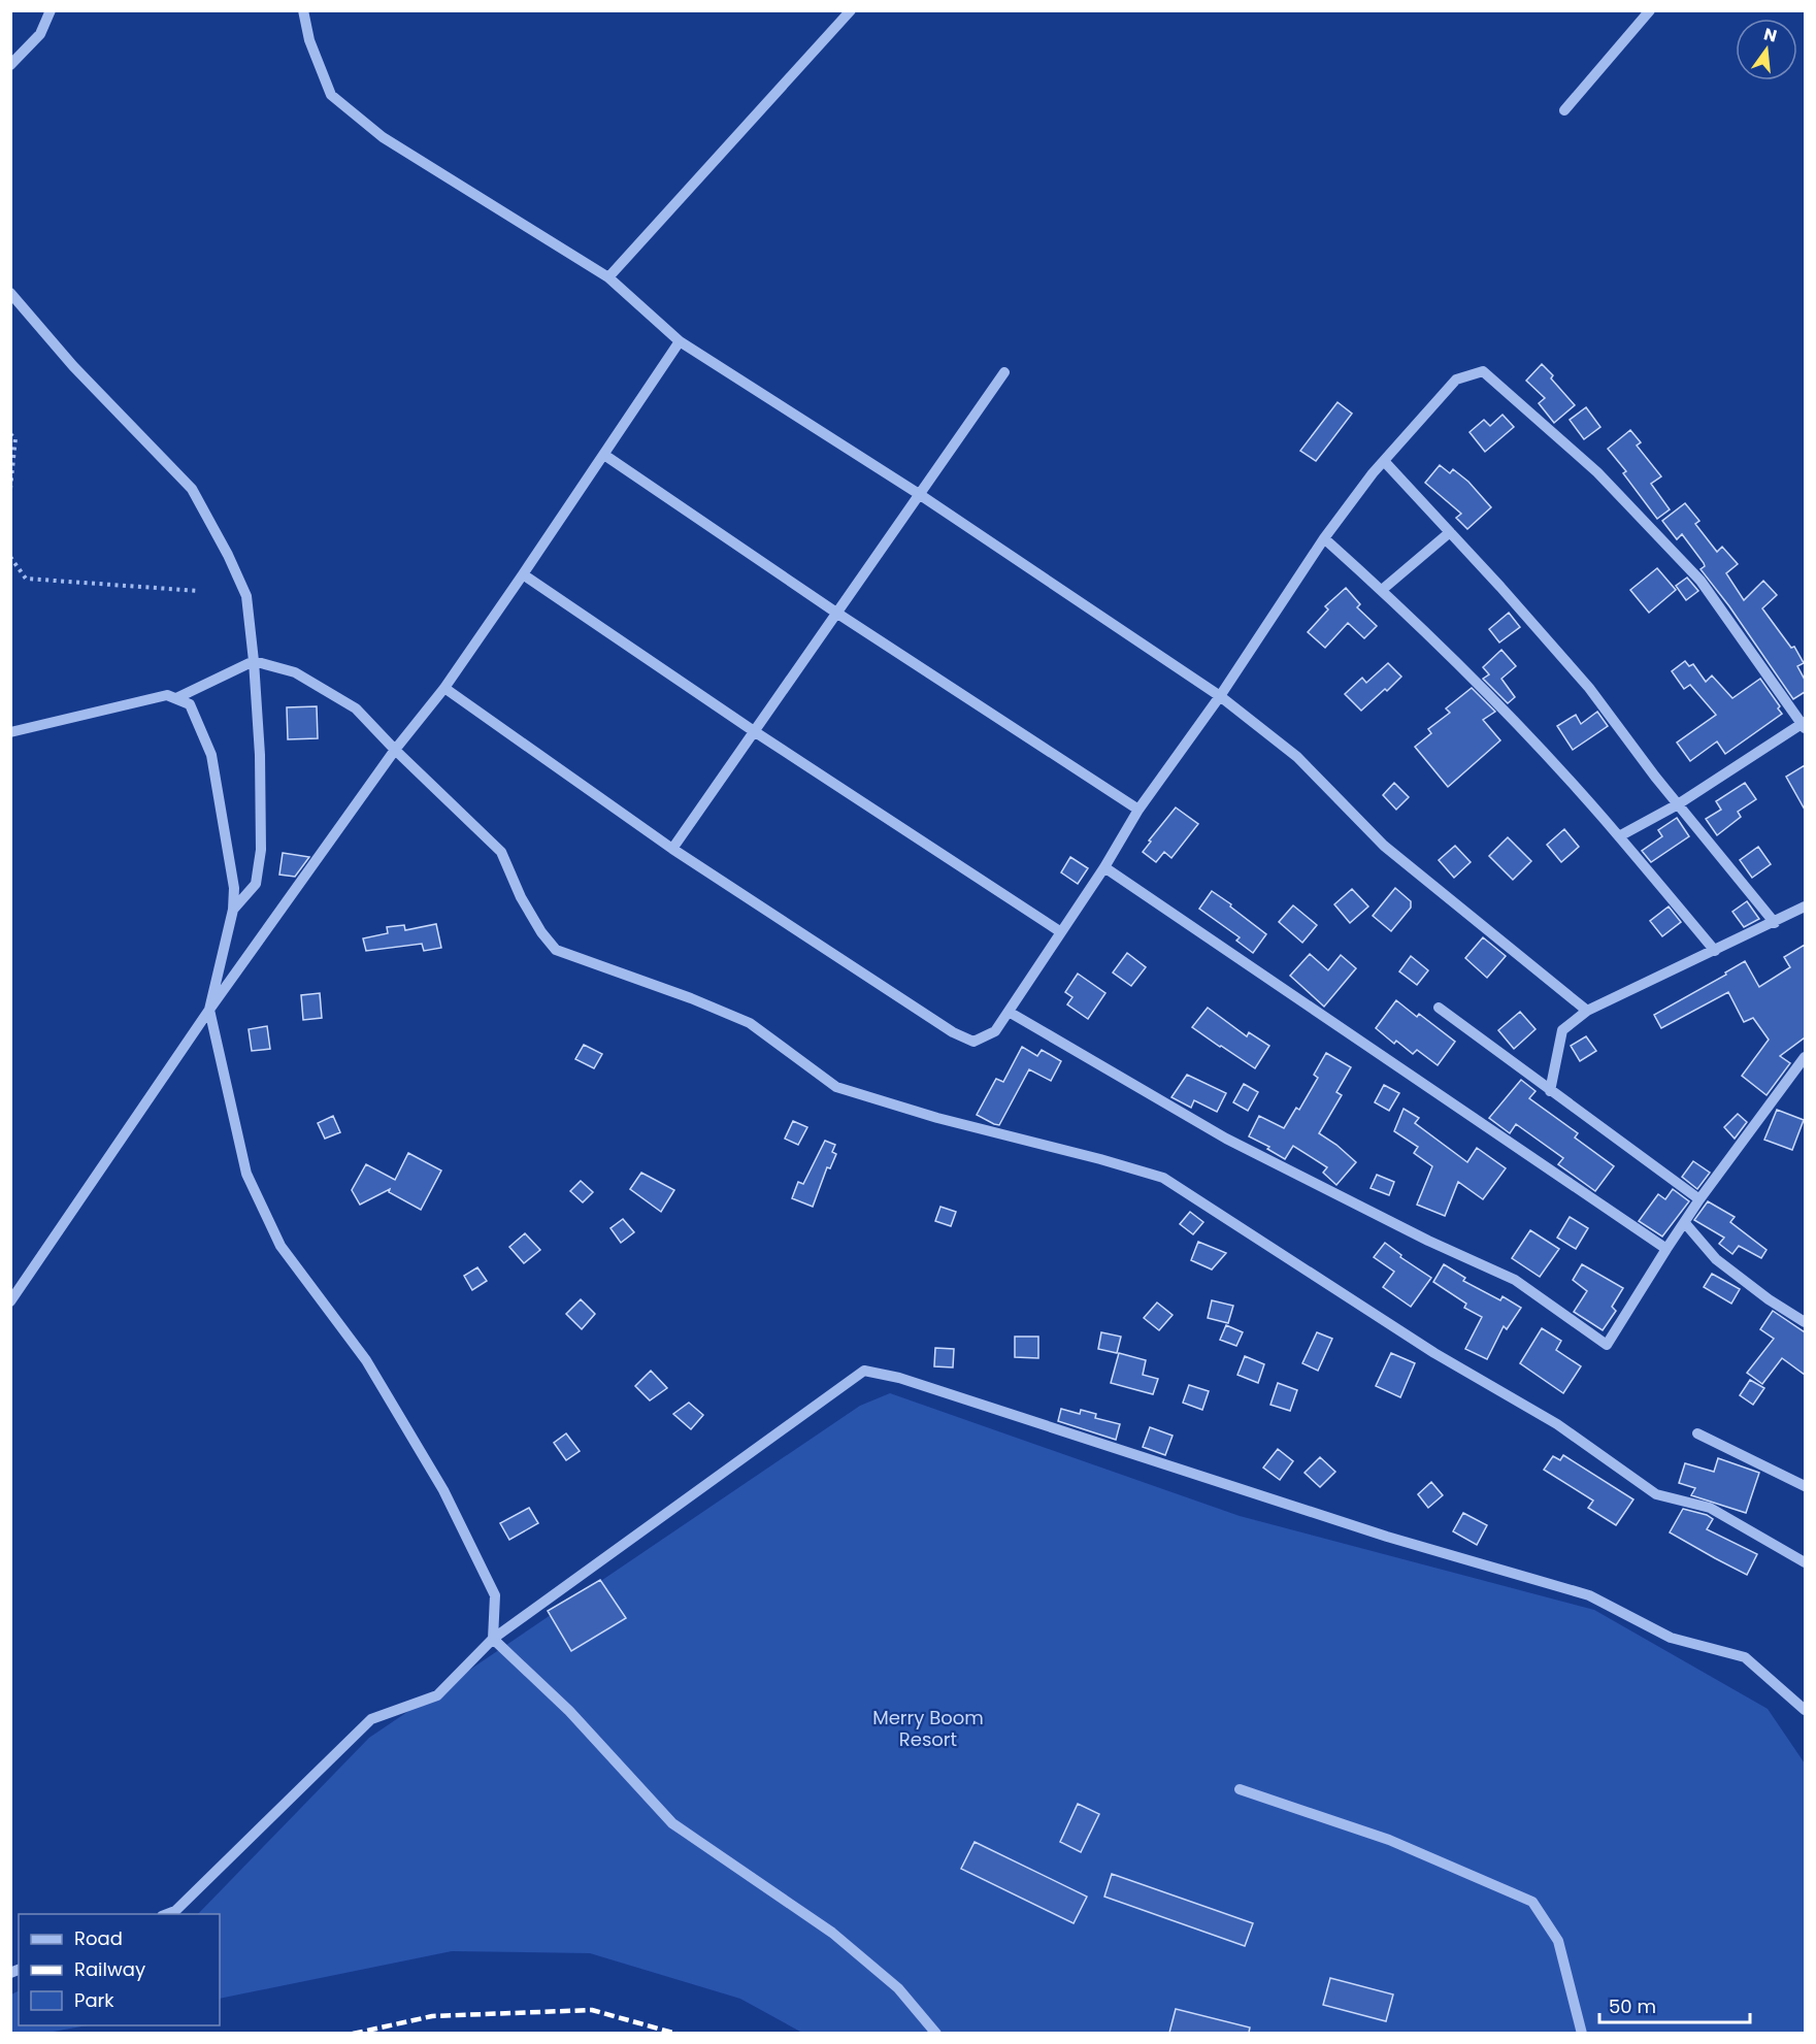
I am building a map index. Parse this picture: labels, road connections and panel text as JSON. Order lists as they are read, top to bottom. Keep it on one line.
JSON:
{"parks":["Merry Boom Resort"],"legend":["Road","Railway","Park"],"scale_bar":"50 m","north":"top"}
